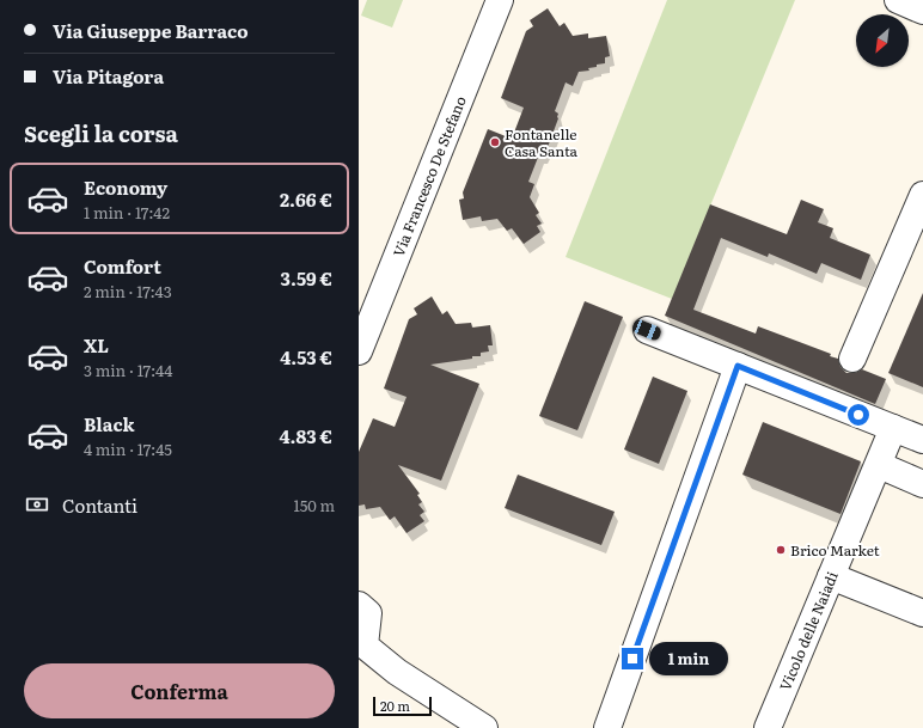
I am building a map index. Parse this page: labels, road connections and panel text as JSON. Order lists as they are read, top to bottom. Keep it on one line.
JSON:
{"streets":{"street":["Via Francesco De Stefano","Vicolo delle Naiadi"]},"places":["Fontanelle Casa Santa","Brico Market"],"scale_bar":"20 m","north":"bottom left","page":{"banner":["Via Giuseppe Barraco","Via Pitagora"],"heading":"Scegli la corsa","list":[{"name":"Economy","note":"1 min · 17:42","value":"2.66 €"},{"name":"Comfort","note":"2 min · 17:43","value":"3.59 €"},{"name":"XL","note":"3 min · 17:44","value":"4.53 €"},{"name":"Black","note":"4 min · 17:45","value":"4.83 €"}],"pay":["Contanti","150 m"],"bubble":"1 min","buttons":"Conferma","scale":"20 m"}}
